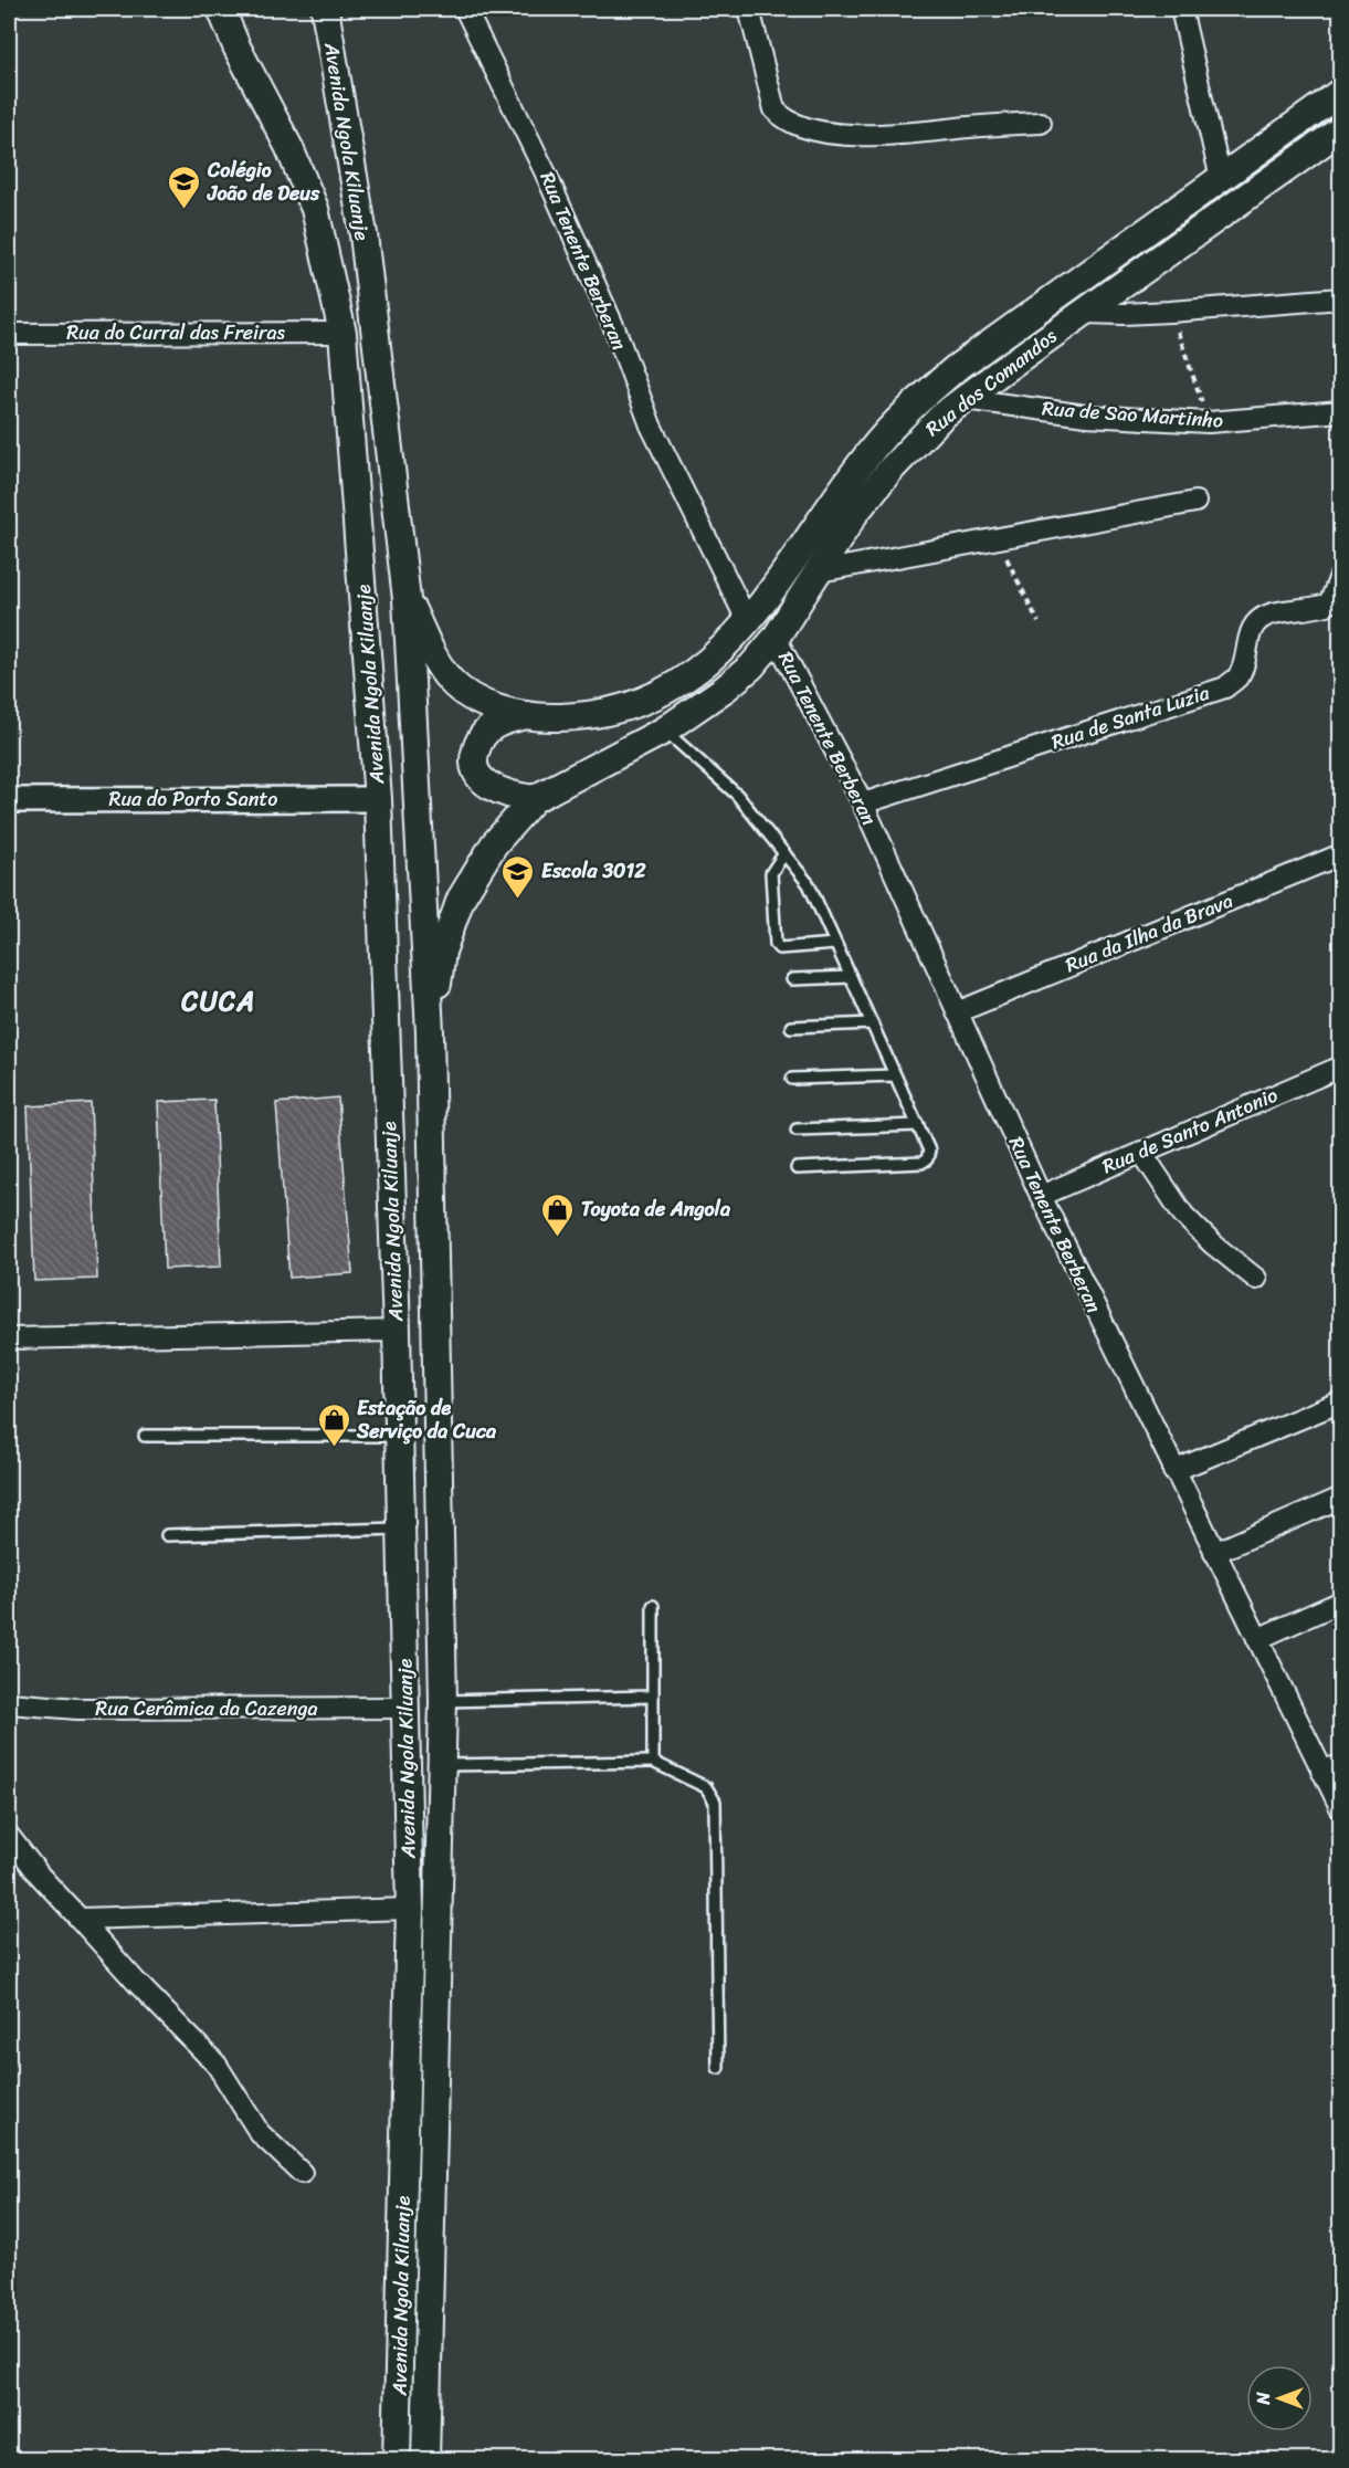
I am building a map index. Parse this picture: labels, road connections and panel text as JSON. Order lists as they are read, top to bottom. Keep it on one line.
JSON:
{"streets":{"main road":["Avenida Ngola Kiluanje","Rua dos Comandos"],"street":["Rua Tenente Berberan","Rua do Curral das Freiras","Rua de Sao Martinho","Rua de Santa Luzia","Rua do Porto Santo","Rua da Ilha da Brava","Rua de Santo Antonio","Rua Cerâmica da Cazenga"]},"crossings":[["Avenida Ngola Kiluanje","Rua do Curral das Freiras"],["Avenida Ngola Kiluanje","Rua do Porto Santo"],["Avenida Ngola Kiluanje","Rua Cerâmica da Cazenga"],["Rua Tenente Berberan","Rua dos Comandos"],["Rua Tenente Berberan","Rua de Santa Luzia"],["Rua Tenente Berberan","Rua da Ilha da Brava"],["Rua Tenente Berberan","Rua de Santo Antonio"],["Rua dos Comandos","Rua de Sao Martinho"]],"districts":["CUCA"],"places":{"school or university":["Colégio João de Deus","Escola 3012"],"shop":["Toyota de Angola","Estação de Serviço da Cuca"]},"north":"left"}
